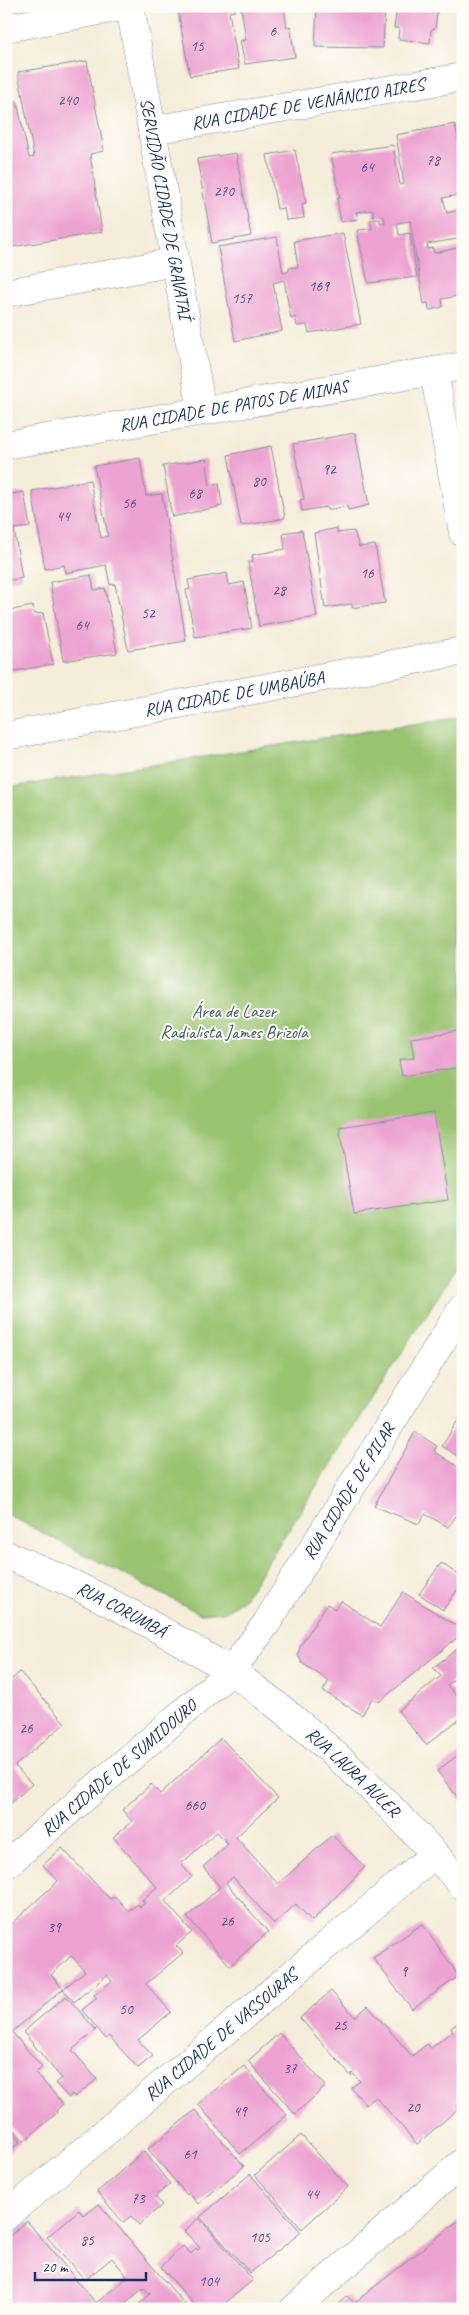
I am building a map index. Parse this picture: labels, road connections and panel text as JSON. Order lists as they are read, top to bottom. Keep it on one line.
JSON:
{"streets":{"street":["RUA CIDADE DE VENÂNCIO AIRES","SERVIDÃO CIDADE DE GRAVATAÍ","RUA CIDADE DE PATOS DE MINAS","RUA CIDADE DE UMBAÚBA","RUA CIDADE DE PILAR","RUA CORUMBÁ","RUA CIDADE DE SUMIDOURO","RUA LAURA AULER","RUA CIDADE DE VASSOURAS"]},"crossings":[["RUA CIDADE DE VENÂNCIO AIRES","SERVIDÃO CIDADE DE GRAVATAÍ"],["SERVIDÃO CIDADE DE GRAVATAÍ","RUA CIDADE DE PATOS DE MINAS"],["RUA CIDADE DE PILAR","RUA CORUMBÁ"],["RUA CIDADE DE PILAR","RUA CIDADE DE SUMIDOURO"],["RUA CIDADE DE PILAR","RUA LAURA AULER"],["RUA CORUMBÁ","RUA CIDADE DE SUMIDOURO"],["RUA CORUMBÁ","RUA LAURA AULER"],["RUA CIDADE DE SUMIDOURO","RUA LAURA AULER"],["RUA LAURA AULER","RUA CIDADE DE VASSOURAS"]],"parks":["Área de Lazer Radialista James Brizola"],"house_numbers":["6","15","240","78","64","270","169","157","92","80","68","56","44","16","28","52","64","26","660","26","39","9","50","25","37","20","49","61","44","73","105","85","104"],"scale_bar":"20 m"}
